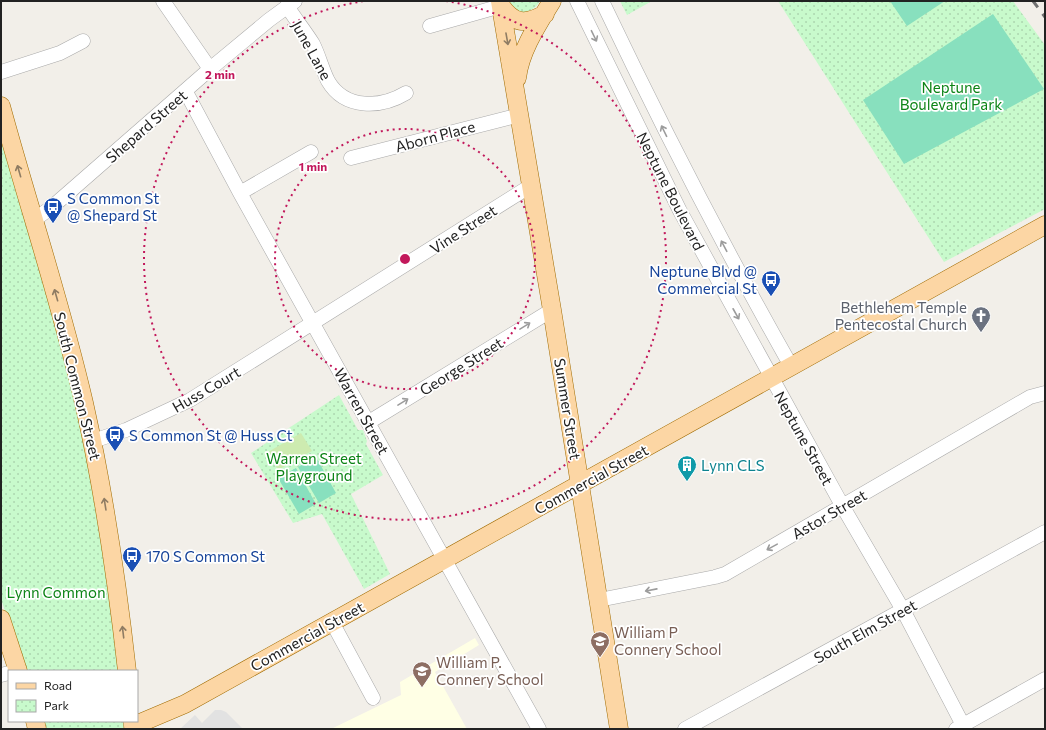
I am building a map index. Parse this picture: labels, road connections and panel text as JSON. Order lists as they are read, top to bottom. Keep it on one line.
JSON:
{"streets":{"main road":["South Common Street","Summer Street","Commercial Street"],"street":["June Lane","Shepard Street","Aborn Place","Neptune Boulevard","Vine Street","George Street","Huss Court","Warren Street","Neptune Street","Astor Street","South Elm Street"]},"crossings":[["June Lane","Shepard Street"],["Shepard Street","South Common Street"],["Shepard Street","Warren Street"],["Aborn Place","Summer Street"],["Neptune Boulevard","Neptune Street"],["Neptune Boulevard","Commercial Street"],["Vine Street","Huss Court"],["Vine Street","Summer Street"],["Vine Street","Warren Street"],["George Street","Summer Street"],["George Street","Warren Street"],["South Common Street","Huss Court"],["Huss Court","Warren Street"],["Summer Street","Commercial Street"],["Summer Street","Astor Street"],["Warren Street","Commercial Street"],["Neptune Street","Commercial Street"],["Neptune Street","Astor Street"],["Neptune Street","South Elm Street"]],"one_way":["George Street","South Common Street","Astor Street"],"parks":["Neptune Boulevard Park","Warren Street Playground","Lynn Common"],"places":{"bus stop":["S Common St @ Shepard St","Neptune Blvd @ Commercial St","S Common St @ Huss Ct","170 S Common St"],"church":["Bethlehem Temple Pentecostal Church"],"building":["Lynn CLS"],"school or university":["William P Connery School","William P. Connery School"]},"legend":["Road","Park"],"rings":["2 min","1 min"]}
